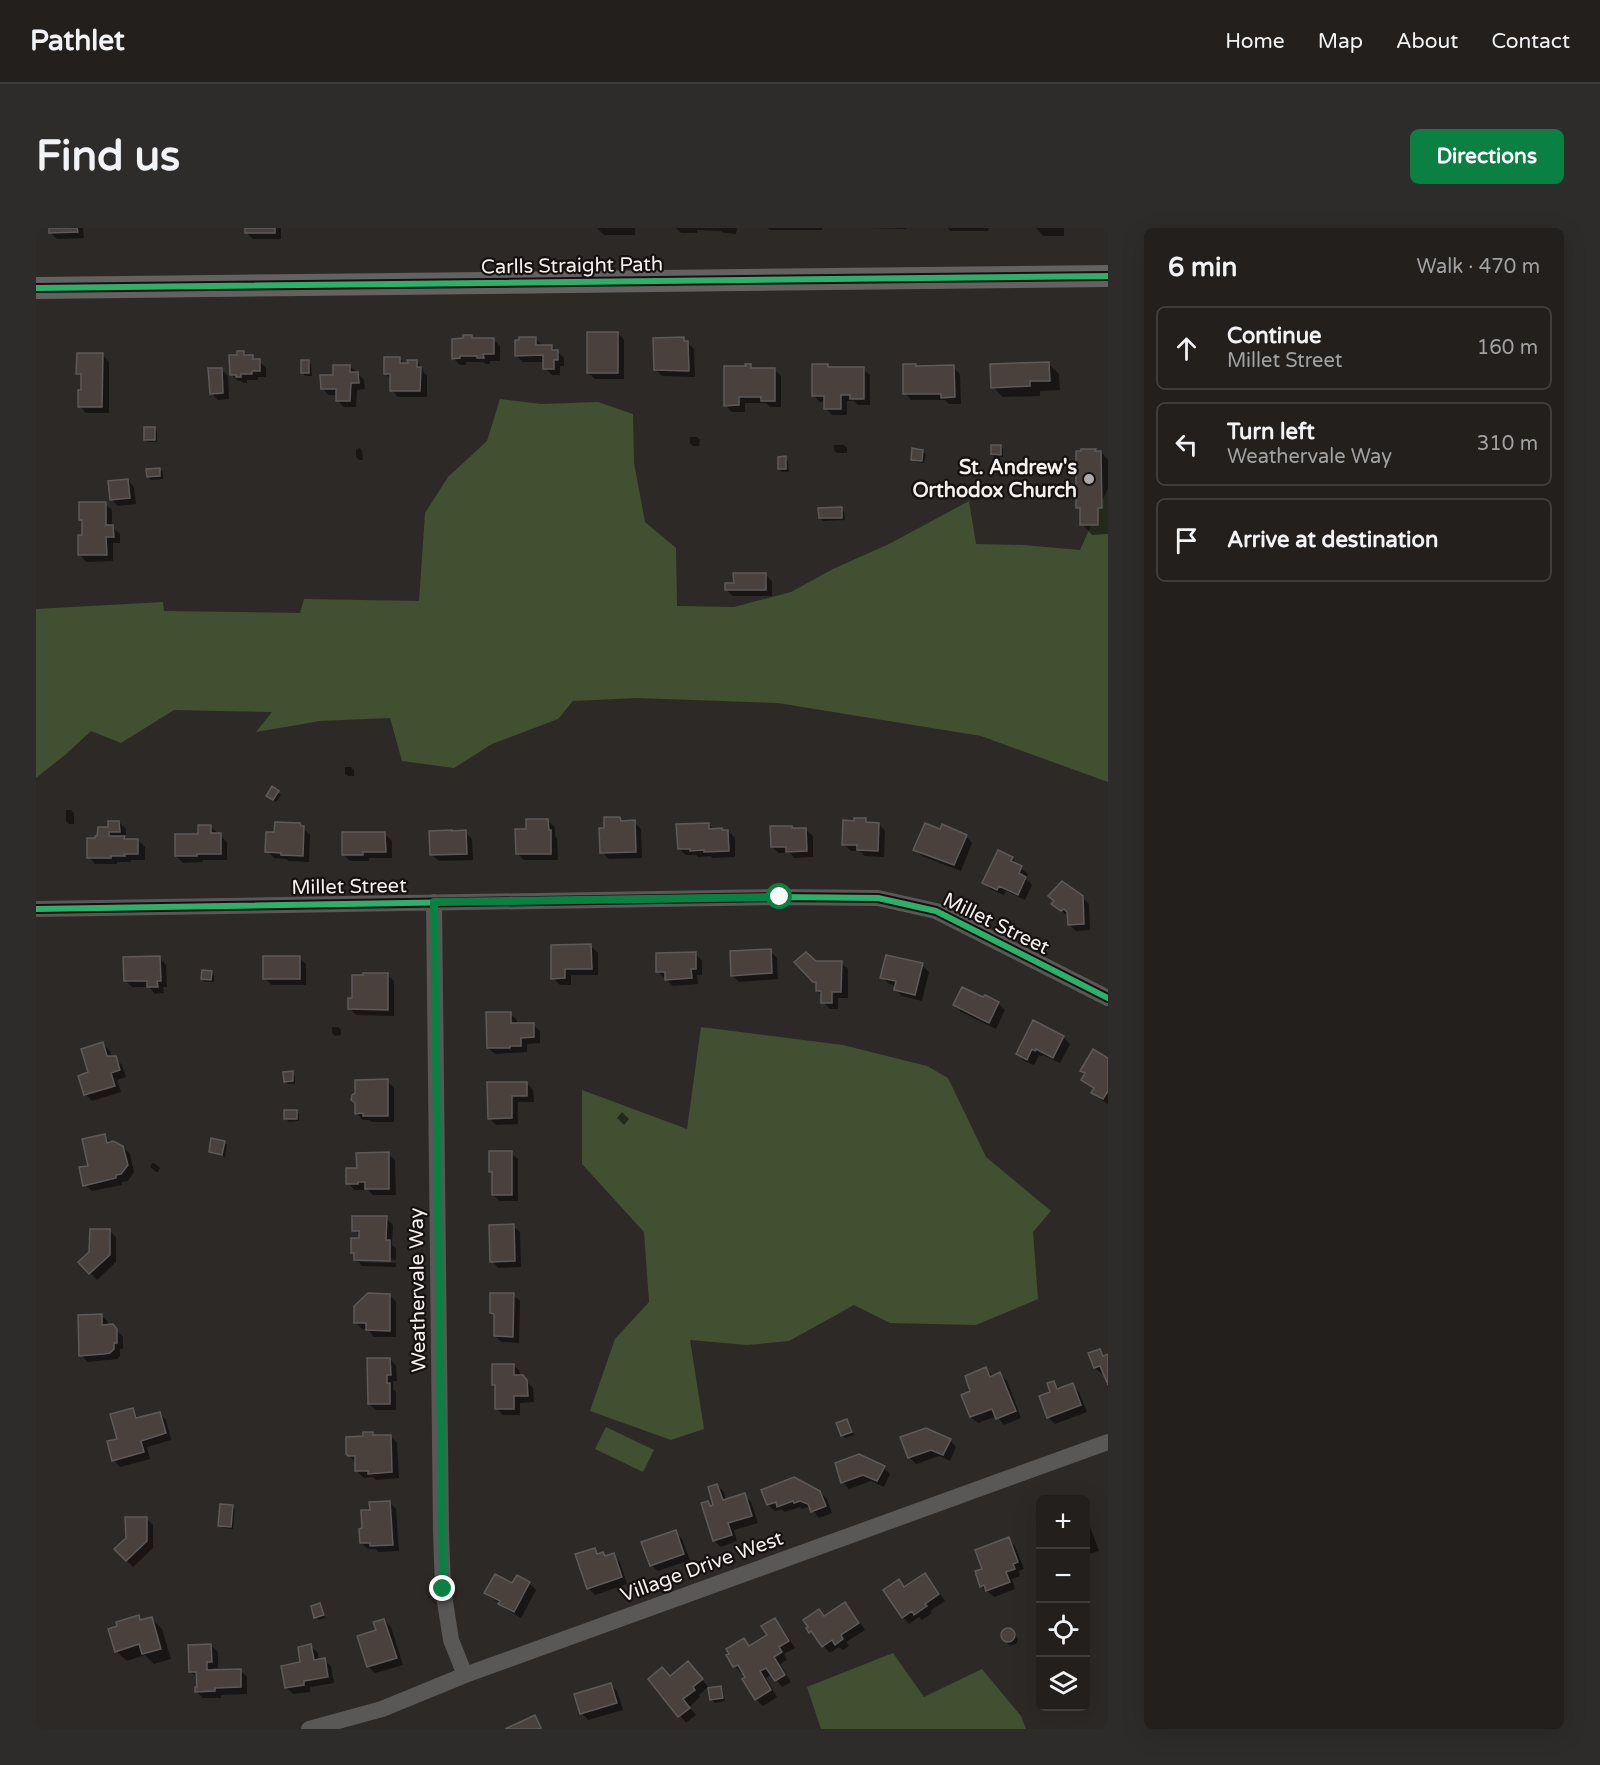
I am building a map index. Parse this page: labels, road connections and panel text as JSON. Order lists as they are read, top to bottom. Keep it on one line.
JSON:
{"streets":{"street":["Carlls Straight Path","Millet Street","Weathervale Way","Village Drive West"]},"crossings":[["Millet Street","Weathervale Way"],["Weathervale Way","Village Drive West"]],"places":["St. Andrew's Orthodox Church"],"page":{"header":"Pathlet","nav":["Home","Map","About","Contact"],"buttons":"Directions","title":"Find us","heading":["6 min","Walk · 470 m"],"list":[["Continue","Millet Street","160 m"],["Turn left","Weathervale Way","310 m"],"Arrive at destination"],"map_buttons":["+","−"]}}
